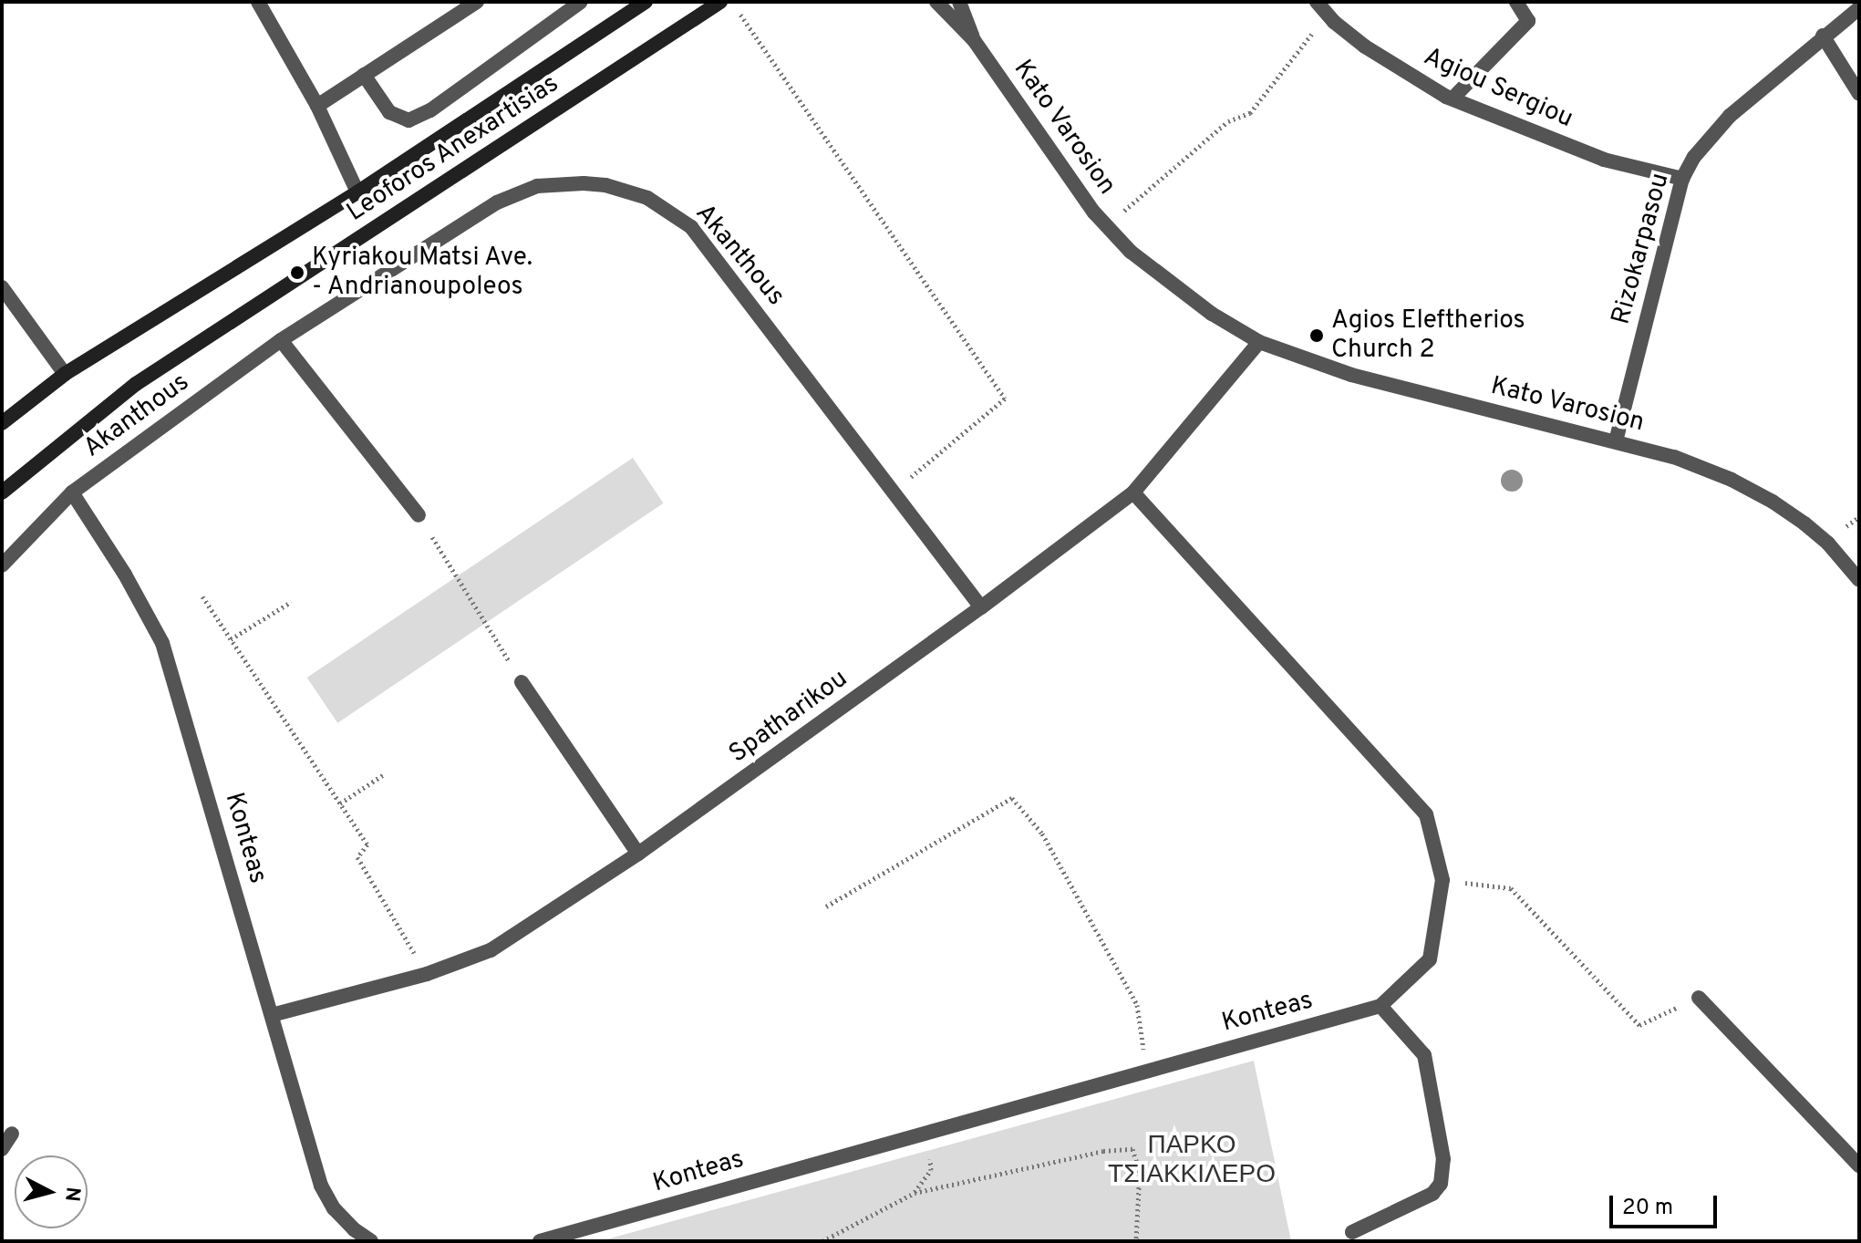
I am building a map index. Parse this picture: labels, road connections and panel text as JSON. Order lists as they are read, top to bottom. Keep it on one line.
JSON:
{"streets":{"main road":["Leoforos Anexartisias"],"street":["Agiou Sergiou","Kato Varosion","Rizokarpasou","Akanthous","Spatharikou","Konteas"]},"crossings":[["Agiou Sergiou","Rizokarpasou"],["Kato Varosion","Rizokarpasou"],["Kato Varosion","Spatharikou"],["Akanthous","Spatharikou"],["Akanthous","Konteas"],["Spatharikou","Konteas"]],"parks":["ΠΑΡΚΟ ΤΣΙΑΚΚΙΛΕΡΟ"],"places":["Kyriakou Matsi Ave. - Andrianoupoleos","Agios Eleftherios Church 2"],"scale_bar":"20 m","north":"right"}
